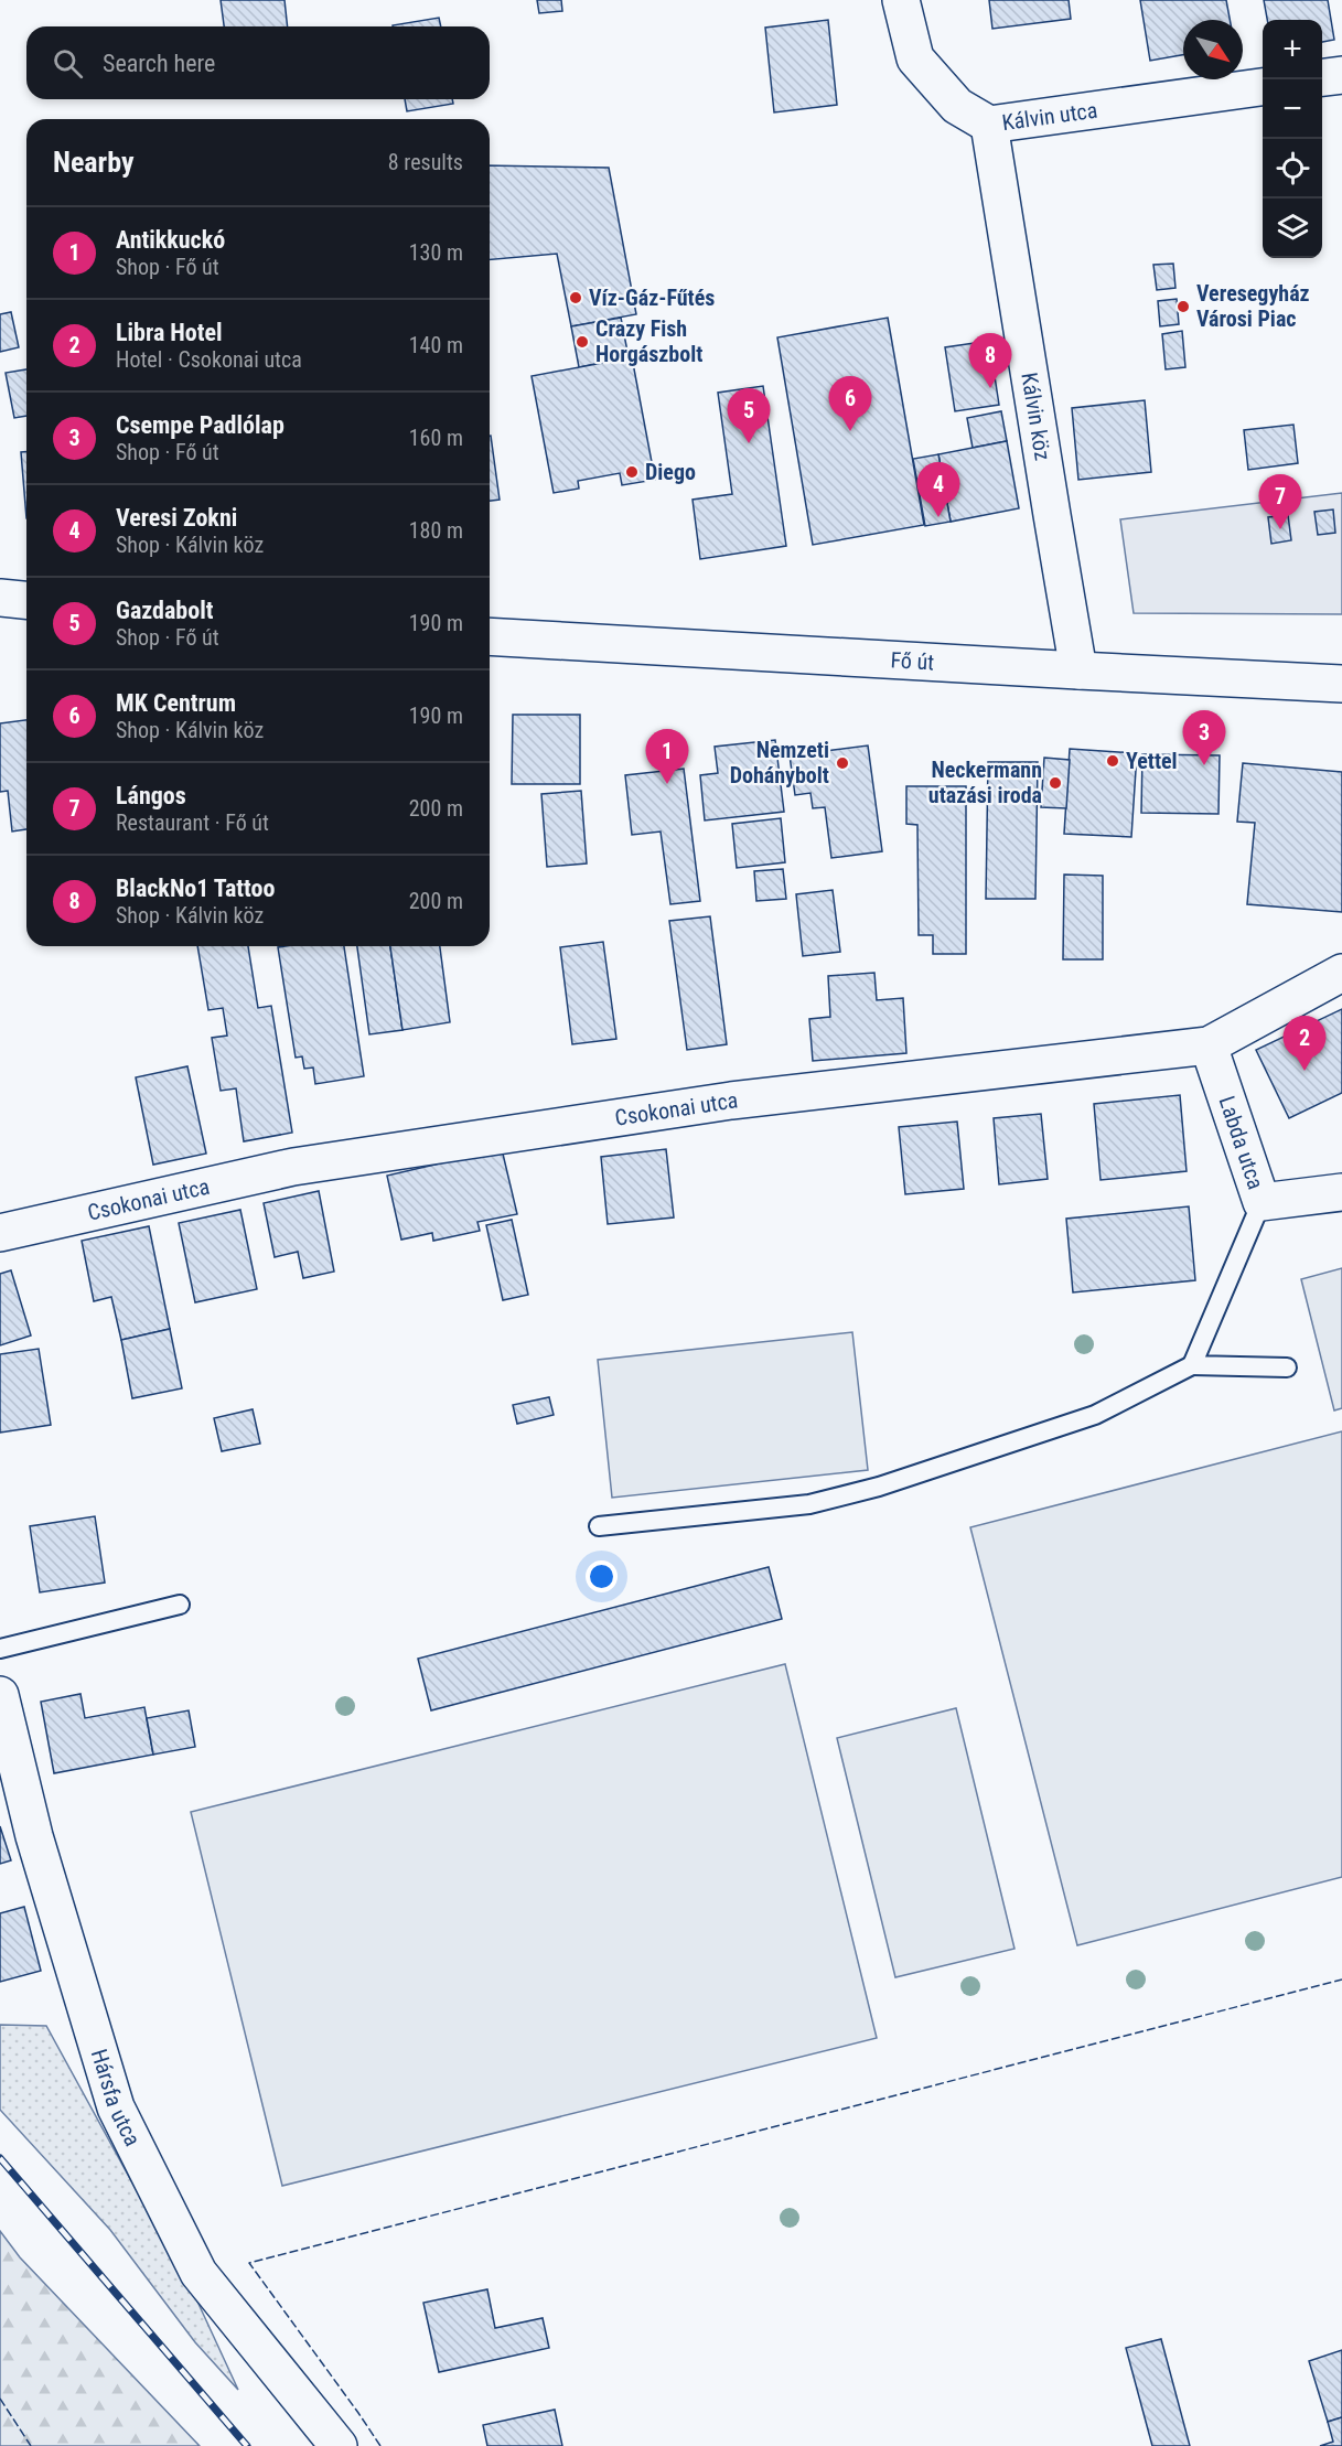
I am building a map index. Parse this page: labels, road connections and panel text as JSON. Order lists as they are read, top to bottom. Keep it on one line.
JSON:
{"streets":{"street":["Kálvin utca","Kálvin köz","Fő út","Csokonai utca","Labda utca","Hársfa utca"]},"crossings":[["Kálvin utca","Kálvin köz"],["Kálvin köz","Fő út"],["Csokonai utca","Labda utca"]],"places":["Víz-Gáz-Fűtés","Veresegyház Városi Piac","Crazy Fish Horgászbolt","Diego","Yettel","Nemzeti Dohánybolt","Neckermann utazási iroda"],"north":"bottom right","page":{"map_buttons":["+","−"],"search":"Search here","heading":["Nearby","8 results"],"list":[{"mark":"1","name":"Antikkuckó","note":"Shop · Fő út","value":"130 m"},{"mark":"2","name":"Libra Hotel","note":"Hotel · Csokonai utca","value":"140 m"},{"mark":"3","name":"Csempe Padlólap","note":"Shop · Fő út","value":"160 m"},{"mark":"4","name":"Veresi Zokni","note":"Shop · Kálvin köz","value":"180 m"},{"mark":"5","name":"Gazdabolt","note":"Shop · Fő út","value":"190 m"},{"mark":"6","name":"MK Centrum","note":"Shop · Kálvin köz","value":"190 m"},{"mark":"7","name":"Lángos","note":"Restaurant · Fő út","value":"200 m"},{"mark":"8","name":"BlackNo1 Tattoo","note":"Shop · Kálvin köz","value":"200 m"}],"pins":["8","6","5","4","7","3","1","2"]}}
